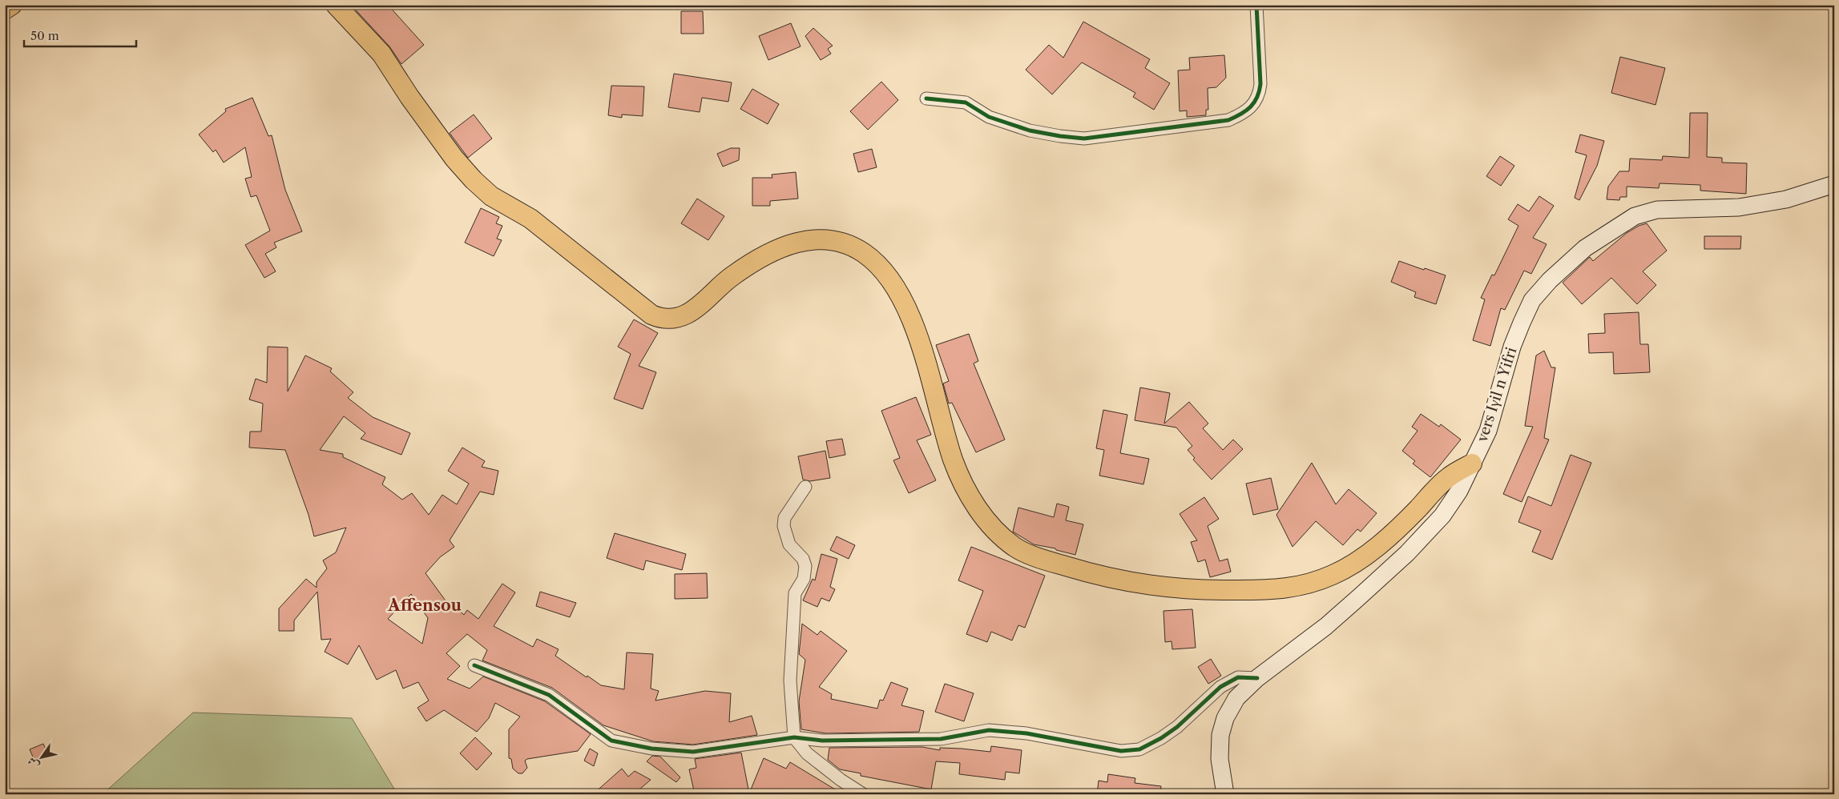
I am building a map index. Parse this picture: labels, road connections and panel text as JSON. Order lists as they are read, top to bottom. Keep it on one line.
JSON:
{"streets":{"main road":["vers Iγil n Yifri"]},"districts":["Affensou"],"scale_bar":"50 m","north":"bottom left"}
